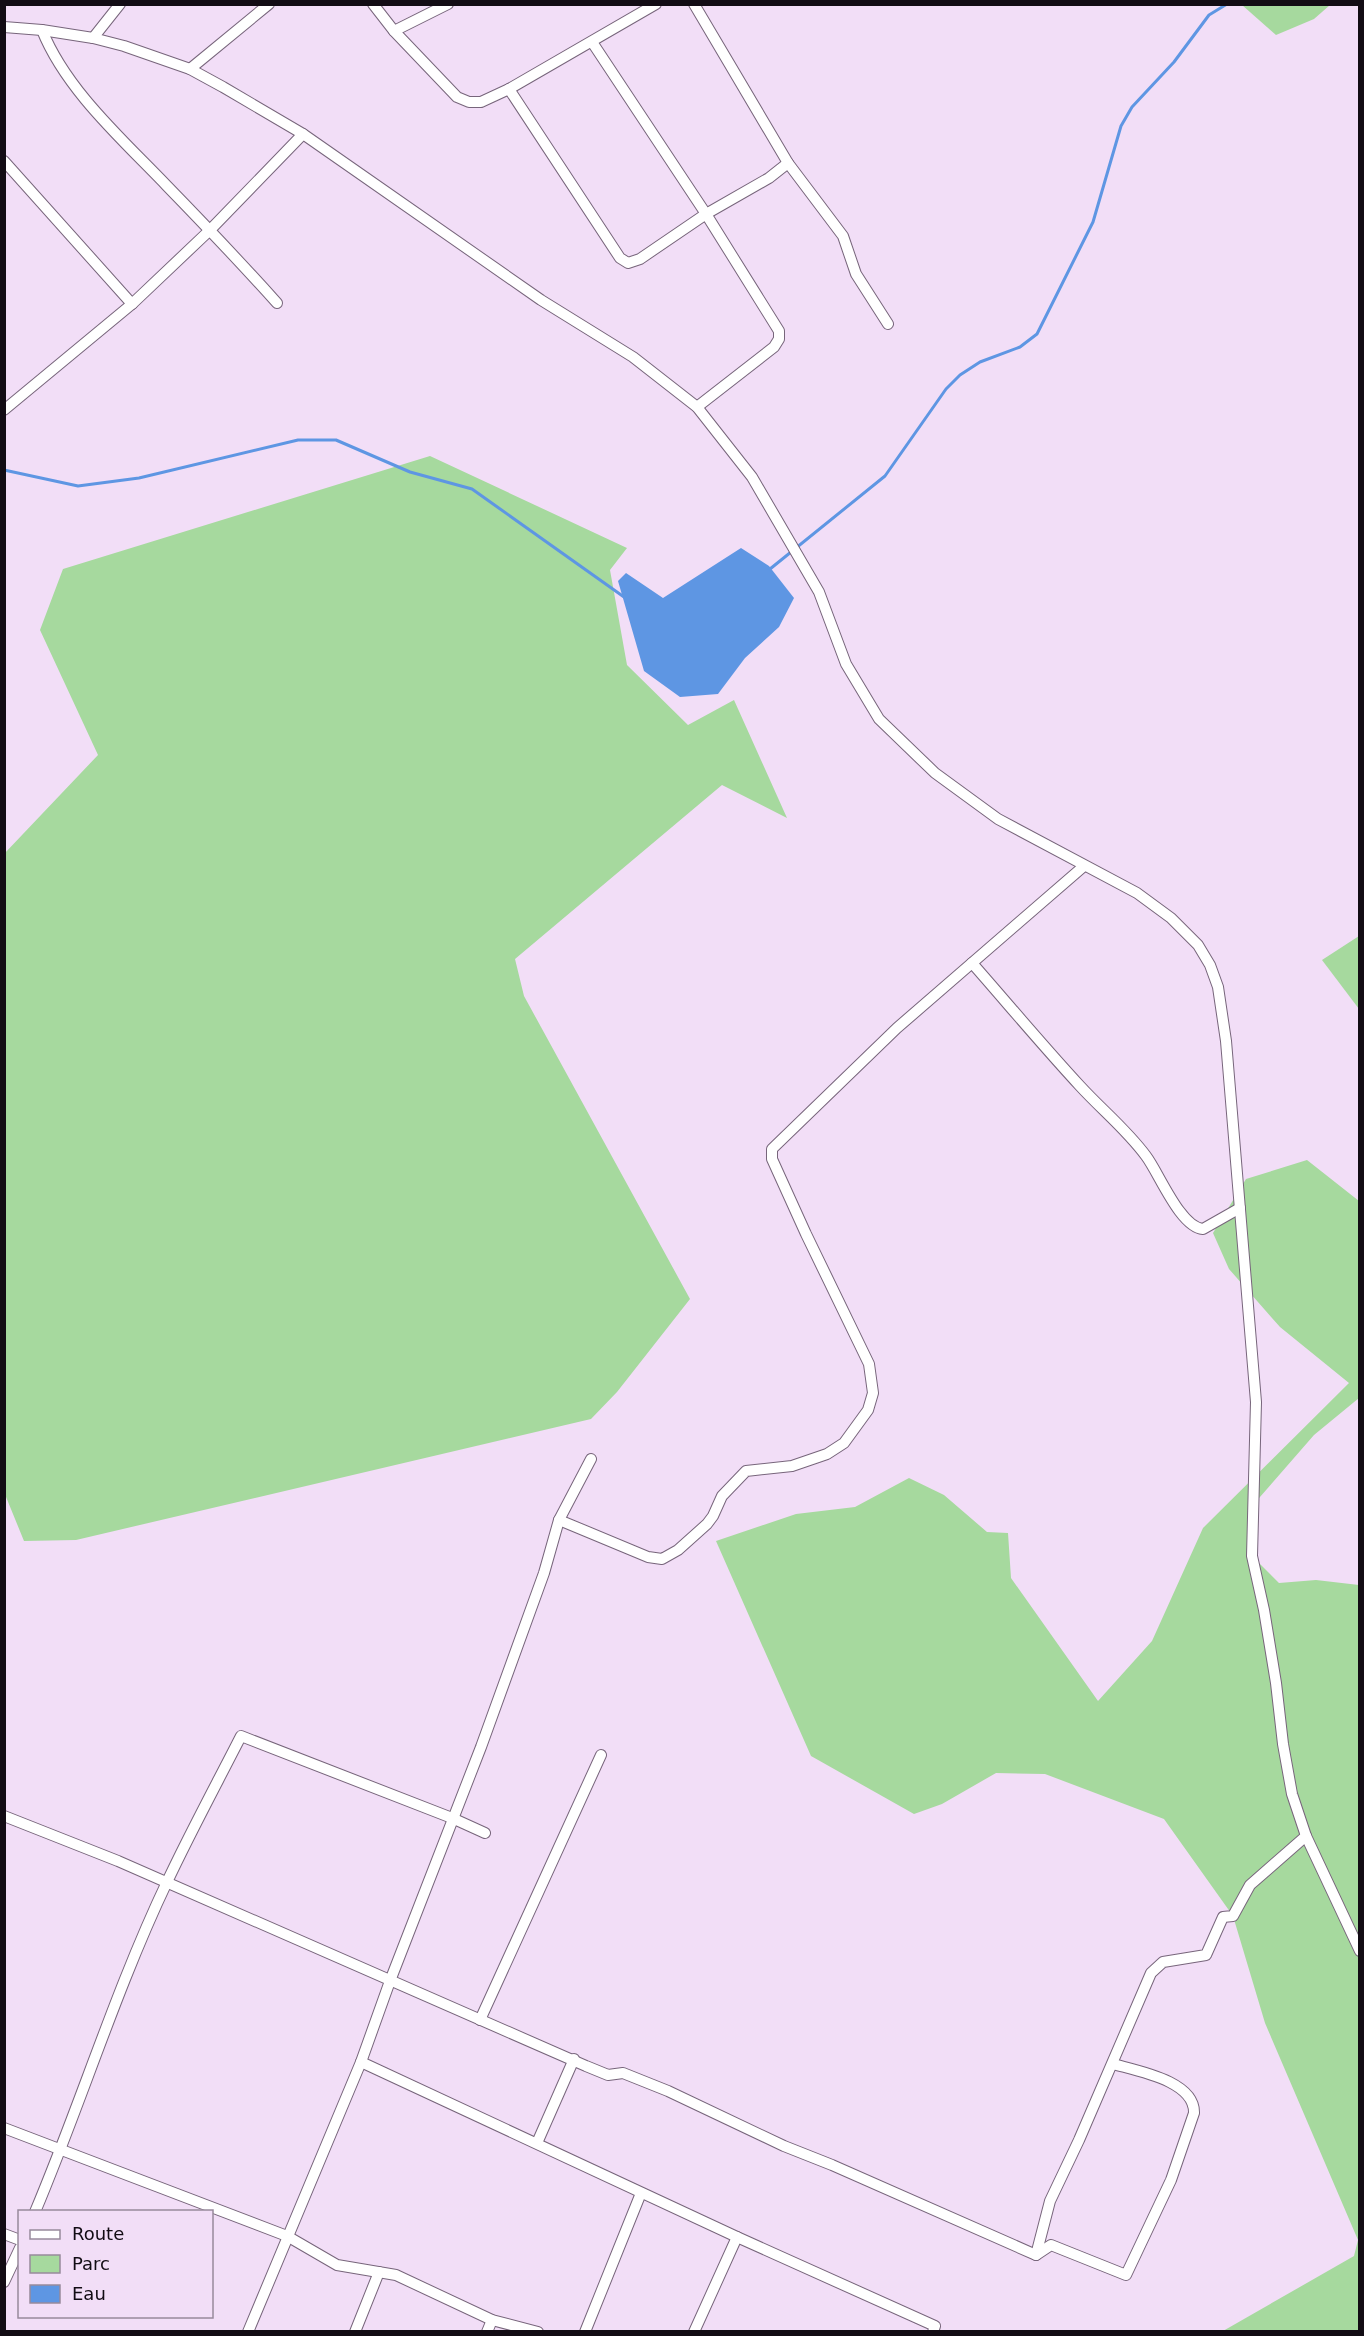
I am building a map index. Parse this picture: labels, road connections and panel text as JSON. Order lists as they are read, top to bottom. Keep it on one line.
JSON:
{"legend":["Route","Parc","Eau"]}
